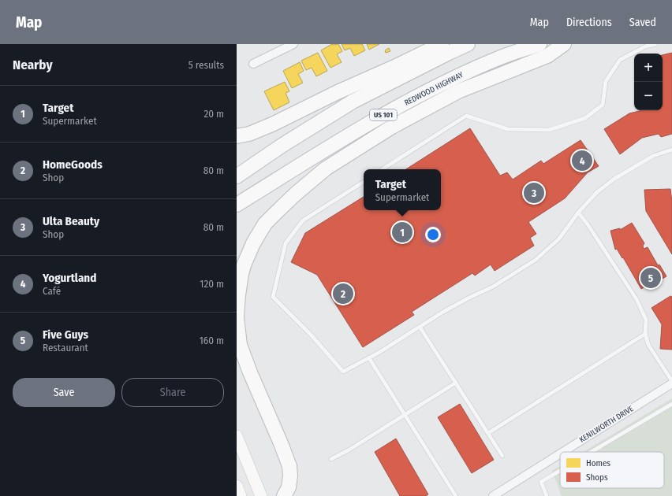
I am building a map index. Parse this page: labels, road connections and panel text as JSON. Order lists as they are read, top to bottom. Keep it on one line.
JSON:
{"streets":{"highway":["REDWOOD HIGHWAY","US 101"],"street":["KENILWORTH DRIVE"]},"legend":["Homes","Shops"],"page":{"header":"Map","nav":["Map","Directions","Saved"],"heading":["Nearby","5 results"],"map_buttons":["+","−"],"list":[{"mark":"1","name":"Target","note":"Supermarket","value":"20 m"},{"mark":"2","name":"HomeGoods","note":"Shop","value":"80 m"},{"mark":"3","name":"Ulta Beauty","note":"Shop","value":"80 m"},{"mark":"4","name":"Yogurtland","note":"Café","value":"120 m"},{"mark":"5","name":"Five Guys","note":"Restaurant","value":"160 m"}],"pins":["4","3","1","5","2"],"popup":["Target","Supermarket"],"buttons":["Save","Share"]}}
